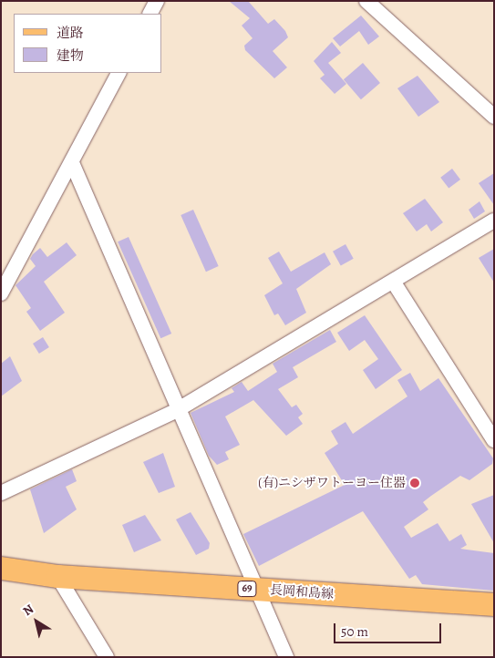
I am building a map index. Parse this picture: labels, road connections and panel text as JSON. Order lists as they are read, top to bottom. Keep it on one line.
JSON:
{"streets":{"main road":["69","長岡和島線"]},"places":["(有)ニシザワトーヨー住器"],"legend":["道路","建物"],"scale_bar":"50 m","north":"top left"}
